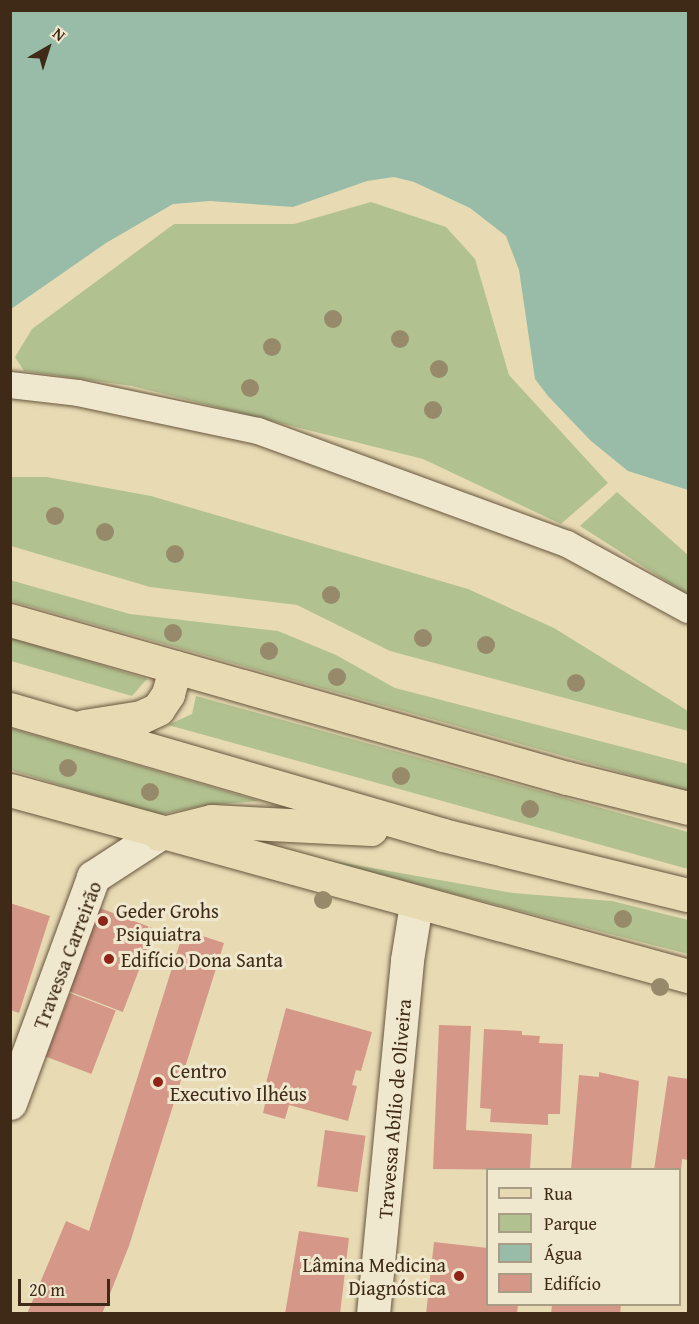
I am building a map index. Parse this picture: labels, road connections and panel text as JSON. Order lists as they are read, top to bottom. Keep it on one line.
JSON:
{"streets":{"street":["Travessa Carreirão","Travessa Abílio de Oliveira"]},"places":["Geder Grohs Psiquiatra","Edifício Dona Santa","Centro Executivo Ilhéus","Lâmina Medicina Diagnóstica"],"legend":["Rua","Parque","Água","Edifício"],"scale_bar":"20 m","north":"top right"}
